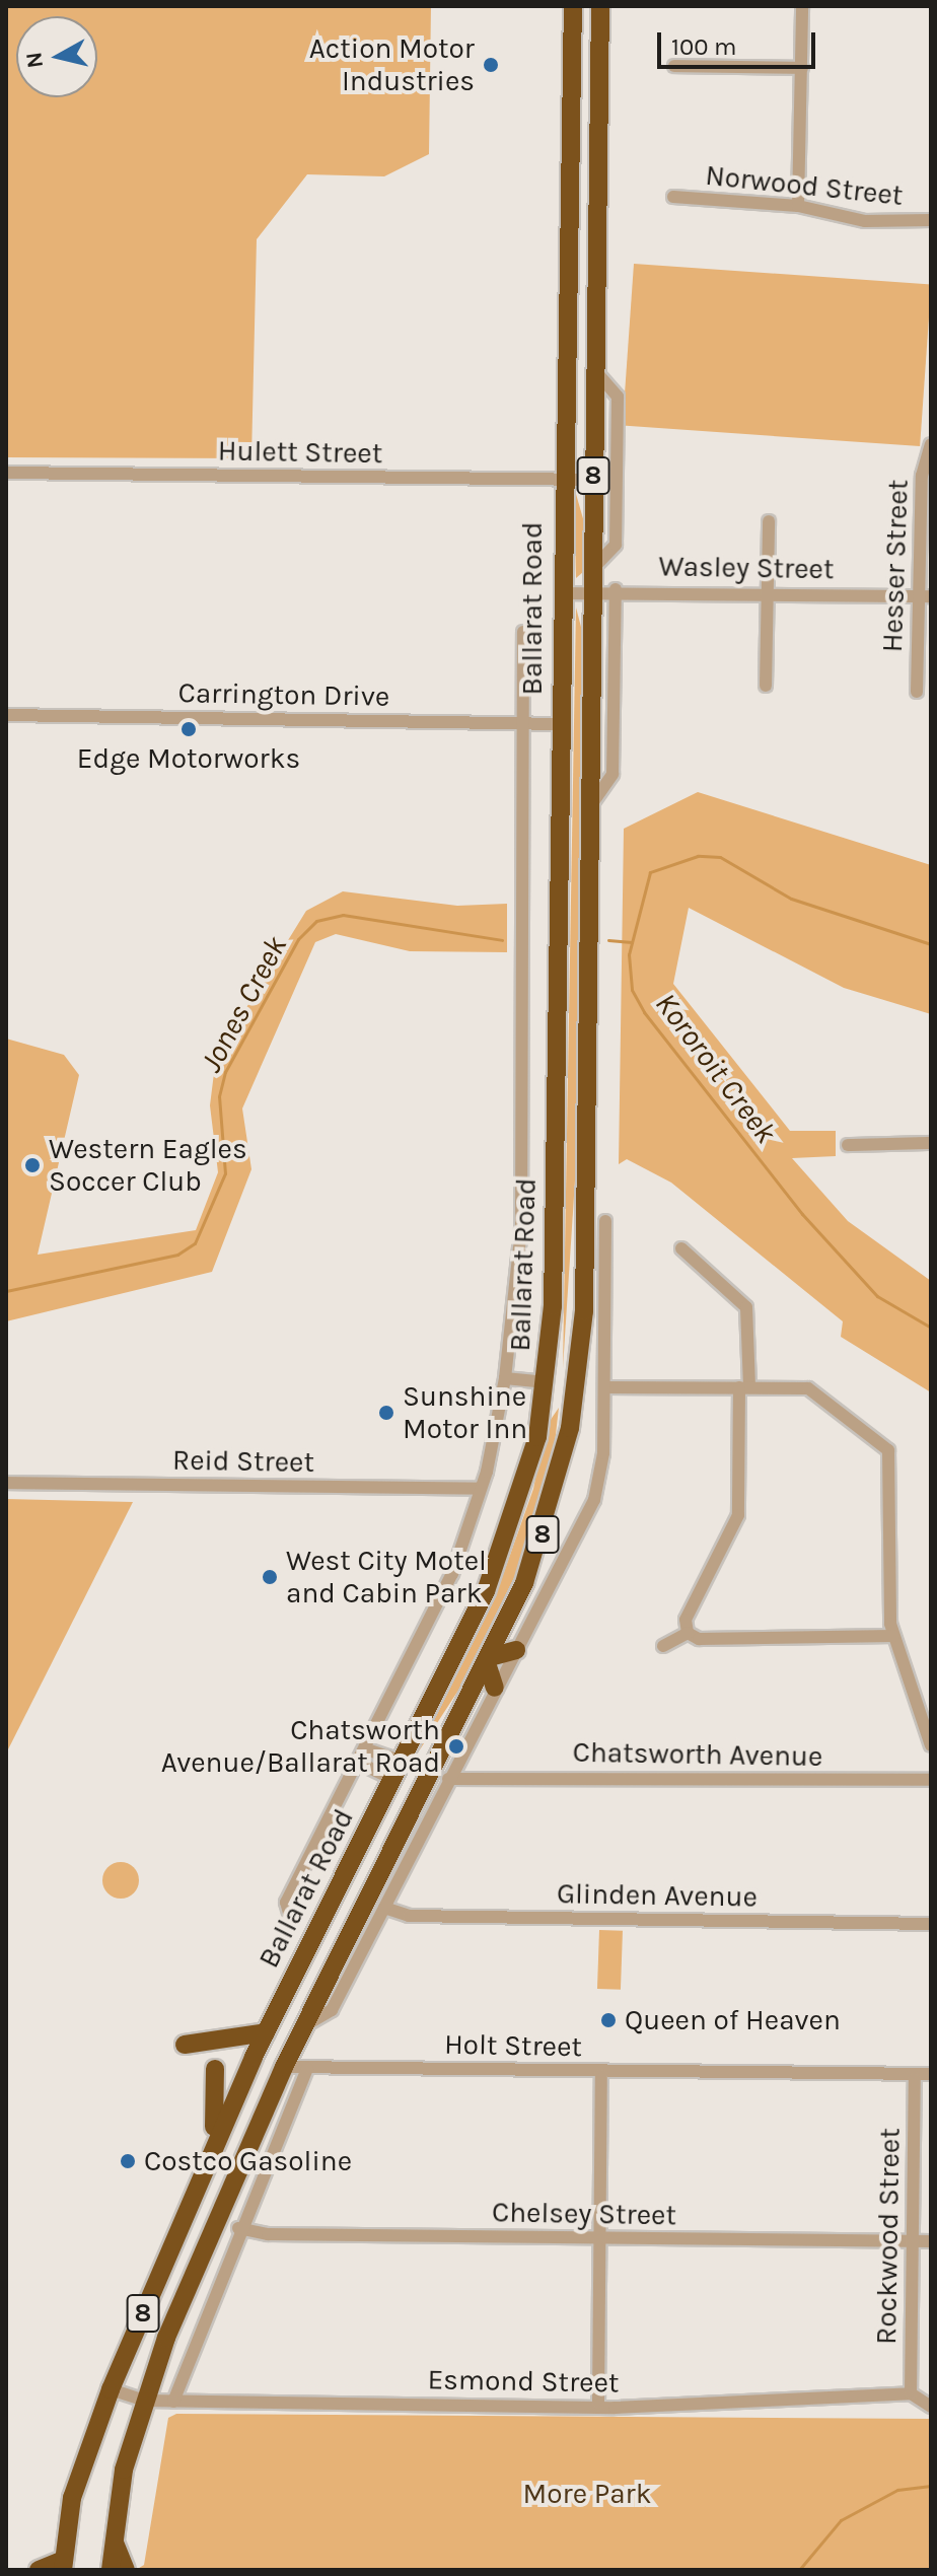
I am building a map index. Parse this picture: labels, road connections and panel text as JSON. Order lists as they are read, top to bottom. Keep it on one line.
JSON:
{"streets":{"highway":["8","Ballarat Road"],"street":["Norwood Street","Hulett Street","Hesser Street","Wasley Street","Carrington Drive","Reid Street","Chatsworth Avenue","Glinden Avenue","Holt Street","Chelsey Street","Rockwood Street","Esmond Street"]},"crossings":[["Hulett Street","Ballarat Road"],["Hesser Street","Wasley Street"],["Wasley Street","Ballarat Road"],["Ballarat Road","Carrington Drive"],["Ballarat Road","Reid Street"],["Ballarat Road","Chatsworth Avenue"],["Ballarat Road","Glinden Avenue"],["Ballarat Road","Holt Street"],["Ballarat Road","Esmond Street"],["Holt Street","Rockwood Street"],["Chelsey Street","Rockwood Street"],["Rockwood Street","Esmond Street"]],"water":["Jones Creek","Kororoit Creek"],"parks":["More Park"],"places":["Action Motor Industries","Edge Motorworks","Western Eagles Soccer Club","Sunshine Motor Inn","West City Motel and Cabin Park","Chatsworth Avenue/Ballarat Road","Queen of Heaven","Costco Gasoline"],"scale_bar":"100 m","north":"left"}
